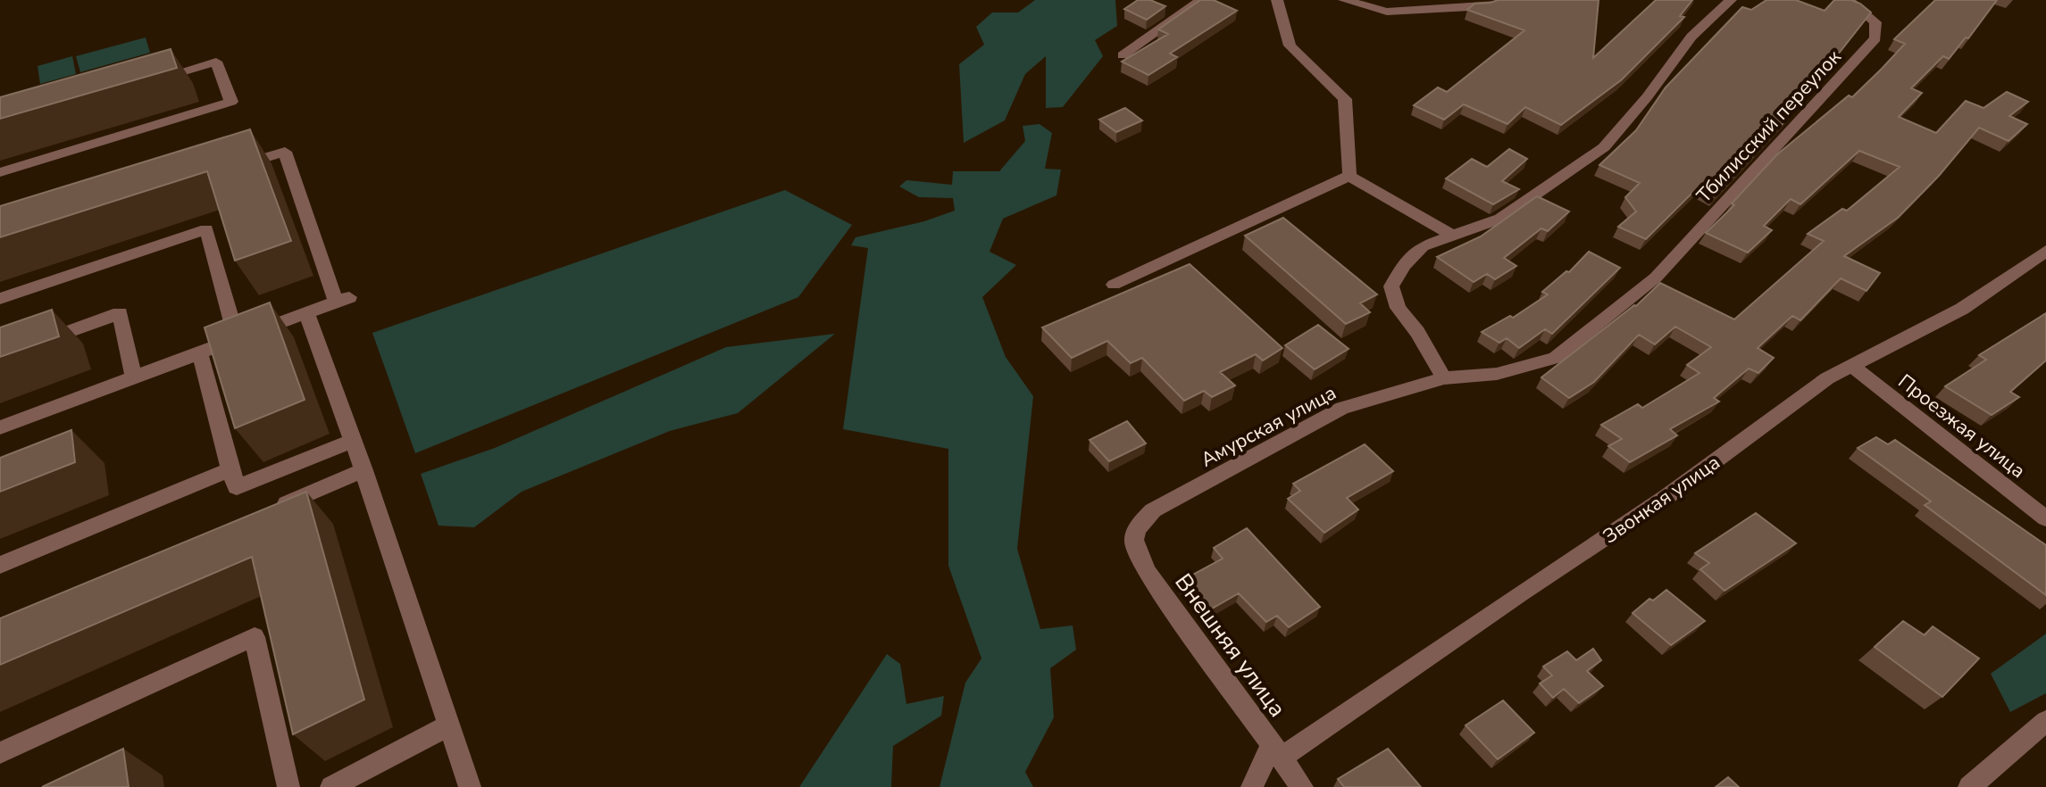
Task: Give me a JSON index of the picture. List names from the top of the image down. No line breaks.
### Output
{"streets":{"street":["Тбилисский переулок","Амурская улица","Проезжая улица","Звонкая улица","Внешняя улица"]},"crossings":[["Тбилисский переулок","Амурская улица"],["Амурская улица","Внешняя улица"],["Проезжая улица","Звонкая улица"],["Звонкая улица","Внешняя улица"]]}
